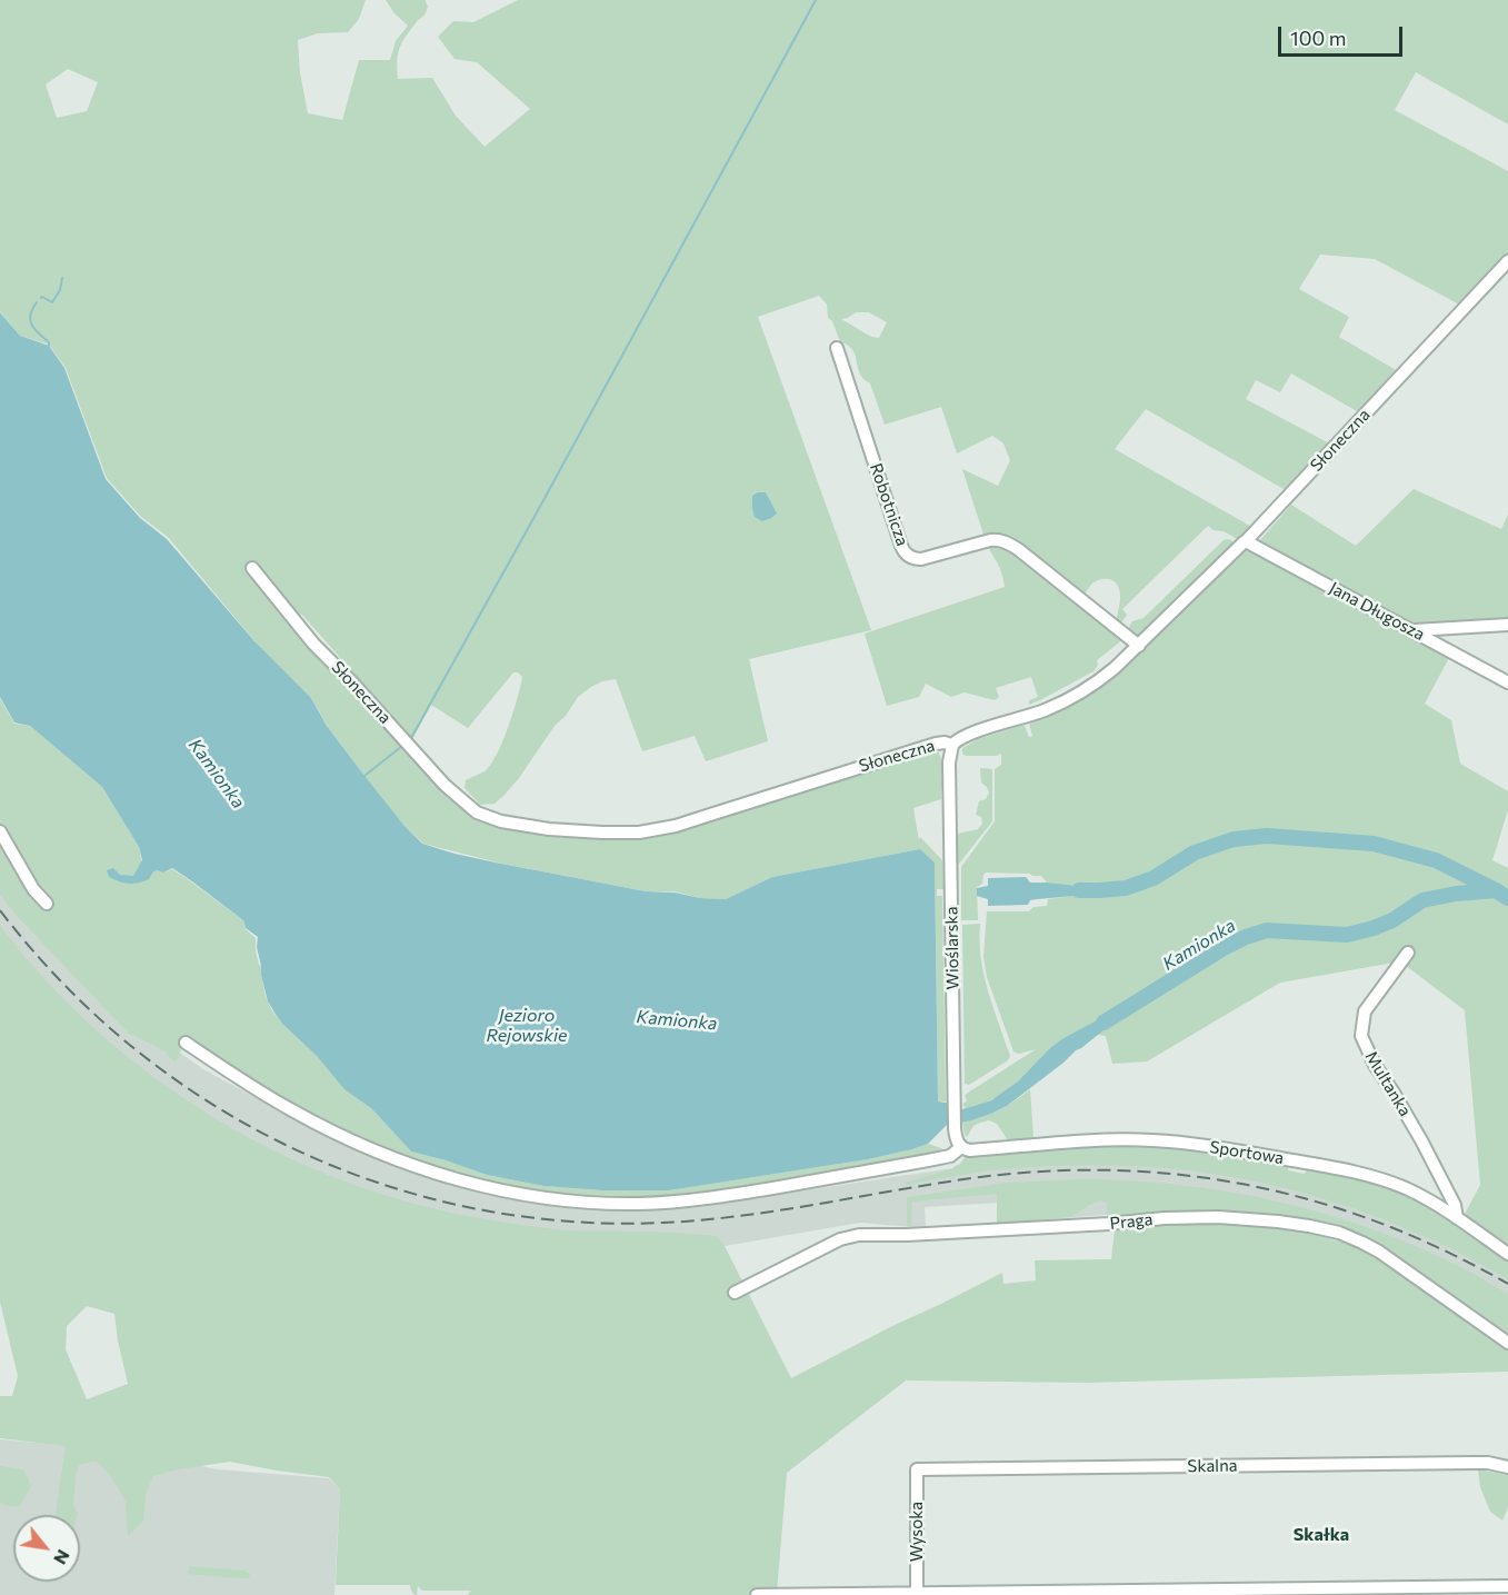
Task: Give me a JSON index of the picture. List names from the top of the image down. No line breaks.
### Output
{"streets":{"street":["Słoneczna","Robotnicza","Jana Długosza","Wioślarska","Multanka","Sportowa","Praga","Skalna","Wysoka"]},"crossings":[["Słoneczna","Robotnicza"],["Słoneczna","Jana Długosza"],["Słoneczna","Wioślarska"],["Wioślarska","Sportowa"],["Multanka","Sportowa"],["Skalna","Wysoka"]],"districts":["Skałka"],"water":["Kamionka","Jezioro Rejowskie"],"scale_bar":"100 m","north":"bottom right"}
